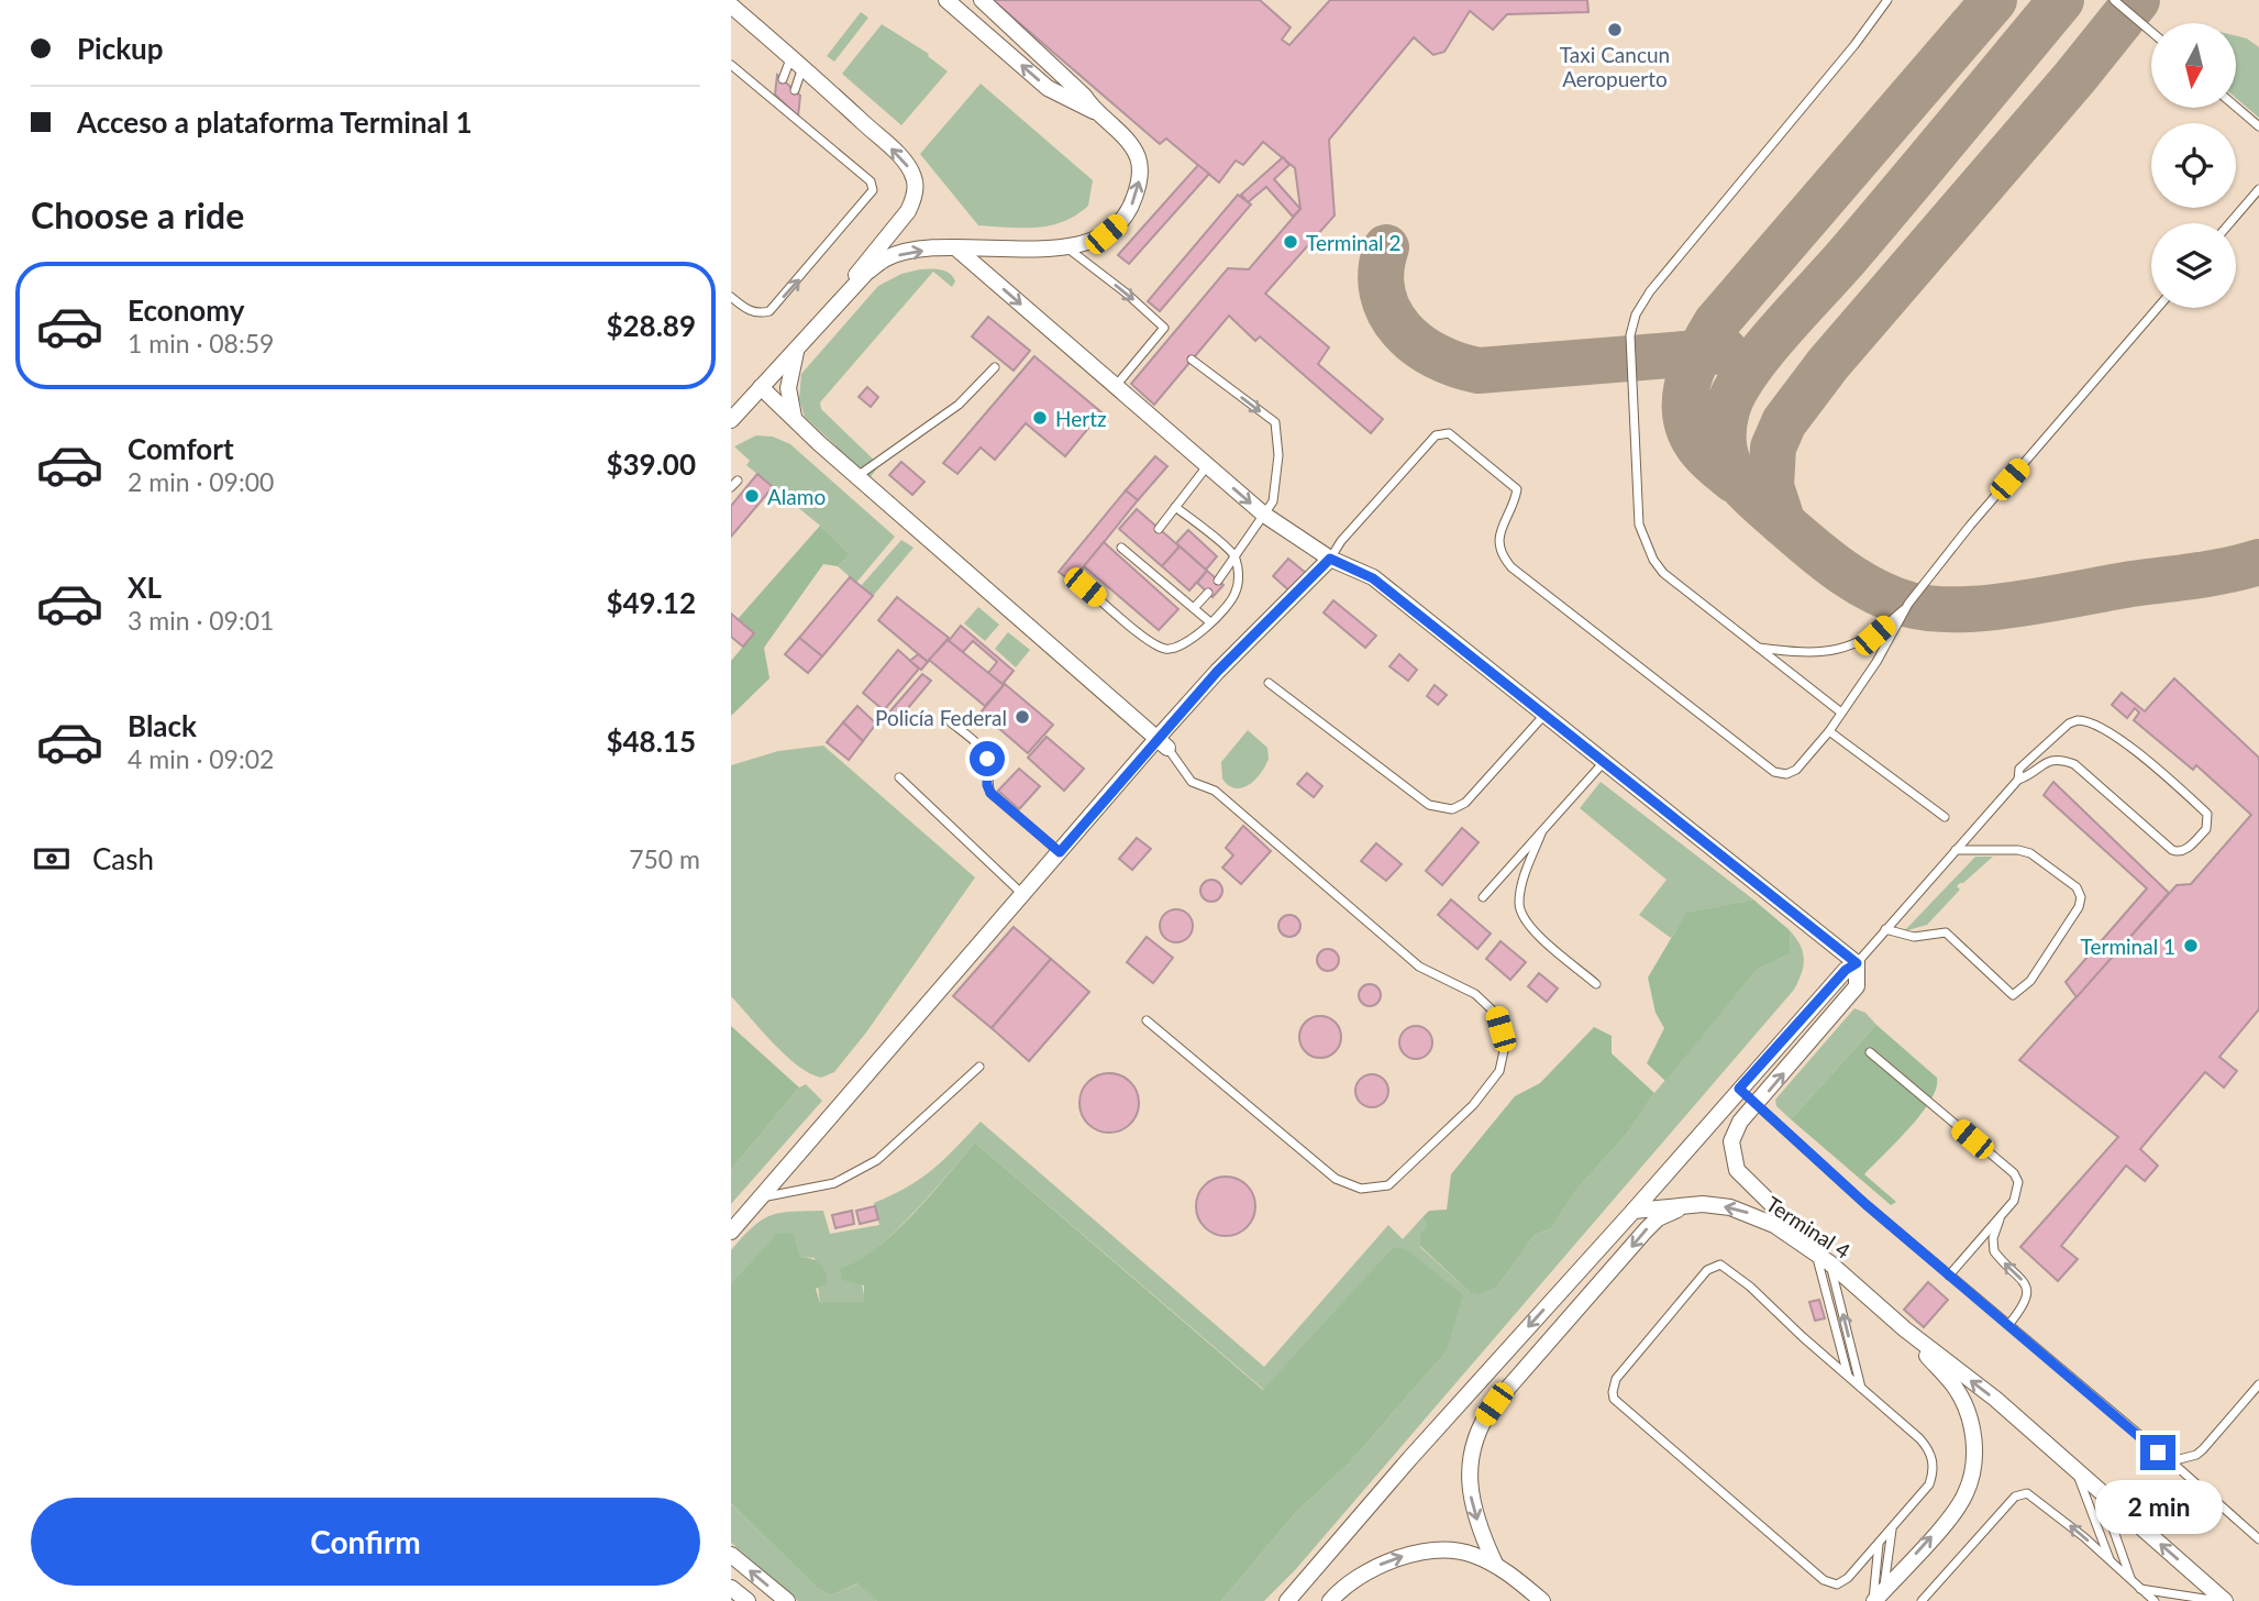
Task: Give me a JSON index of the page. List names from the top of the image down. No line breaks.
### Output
{"streets":{"street":["Terminal 4"]},"one_way":["Terminal 4"],"places":["Taxi Cancun Aeropuerto","Terminal 2","Hertz","Alamo","Policía Federal","Terminal 1"],"north":"bottom","page":{"banner":["Pickup","Acceso a plataforma Terminal 1"],"heading":"Choose a ride","list":[{"name":"Economy","note":"1 min · 08:59","value":"$28.89"},{"name":"Comfort","note":"2 min · 09:00","value":"$39.00"},{"name":"XL","note":"3 min · 09:01","value":"$49.12"},{"name":"Black","note":"4 min · 09:02","value":"$48.15"}],"pay":["Cash","750 m"],"bubble":"2 min","buttons":"Confirm"}}
